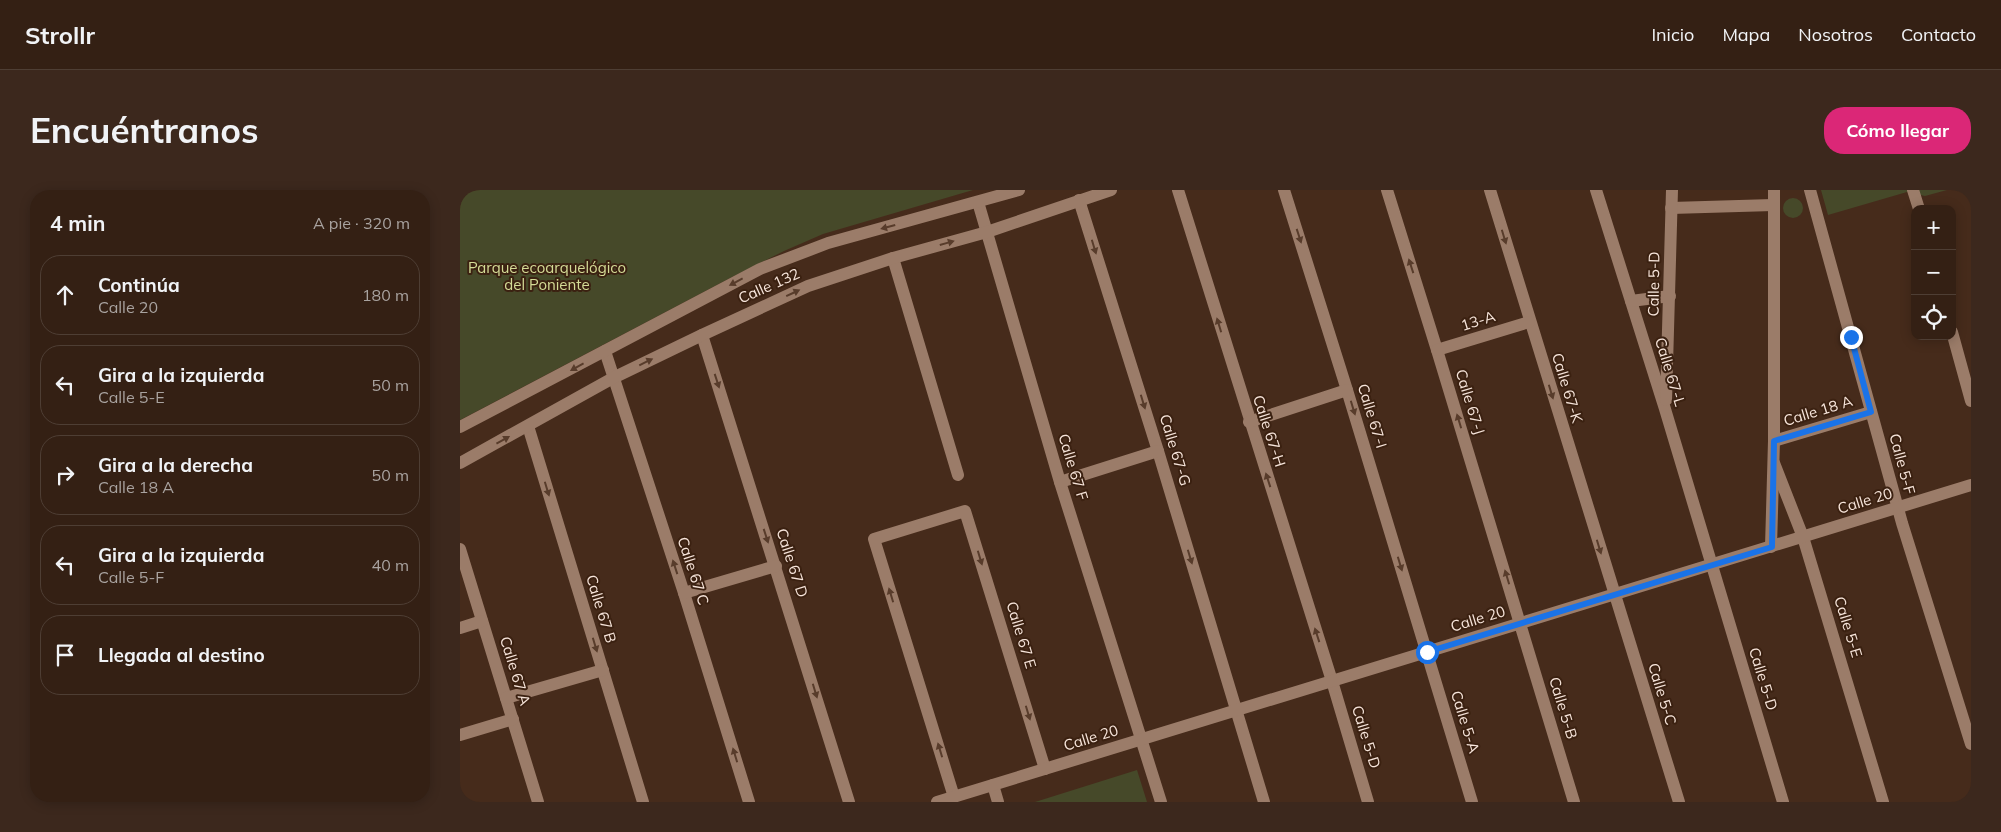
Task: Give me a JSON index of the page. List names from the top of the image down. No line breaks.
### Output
{"streets":{"street":["Calle 5-D","Calle 132","13-A","Calle 67-L","Calle 67-K","Calle 67-J","Calle 18 A","Calle 67-I","Calle 67-H","Calle 67-G","Calle 5-F","Calle 67 F","Calle 20","Calle 67 D","Calle 67 C","Calle 67 B","Calle 5-E","Calle 67 E","Calle 67 A","Calle 5-C","Calle 5-B","Calle 5-A"]},"crossings":[["Calle 5-D","Calle 67-L"],["Calle 5-D","Calle 67-H"],["Calle 5-D","Calle 20"],["Calle 132","Calle 67-G"],["Calle 132","Calle 67 F"],["Calle 132","Calle 67 D"],["Calle 132","Calle 67 C"],["Calle 132","Calle 67 B"],["13-A","Calle 67-K"],["13-A","Calle 67-J"],["Calle 67-L","Calle 20"],["Calle 67-K","Calle 20"],["Calle 67-K","Calle 5-C"],["Calle 67-J","Calle 20"],["Calle 67-J","Calle 5-B"],["Calle 18 A","Calle 5-F"],["Calle 18 A","Calle 5-E"],["Calle 67-I","Calle 20"],["Calle 67-I","Calle 5-A"],["Calle 67-H","Calle 20"],["Calle 67-G","Calle 20"],["Calle 5-F","Calle 20"],["Calle 67 F","Calle 20"],["Calle 20","Calle 5-E"],["Calle 20","Calle 67 E"],["Calle 20","Calle 5-C"],["Calle 20","Calle 5-B"],["Calle 20","Calle 5-A"]],"one_way":["Calle 67-K","Calle 67-J","Calle 67-I","Calle 67-H","Calle 67-G","Calle 67 D","Calle 67 C","Calle 67 B"],"parks":["Parque ecoarquelógico del Poniente"],"page":{"header":"Strollr","nav":["Inicio","Mapa","Nosotros","Contacto"],"buttons":"Cómo llegar","title":"Encuéntranos","heading":["4 min","A pie · 320 m"],"map_buttons":["+","−"],"list":[["Continúa","Calle 20","180 m"],["Gira a la izquierda","Calle 5-E","50 m"],["Gira a la derecha","Calle 18 A","50 m"],["Gira a la izquierda","Calle 5-F","40 m"],"Llegada al destino"]}}
